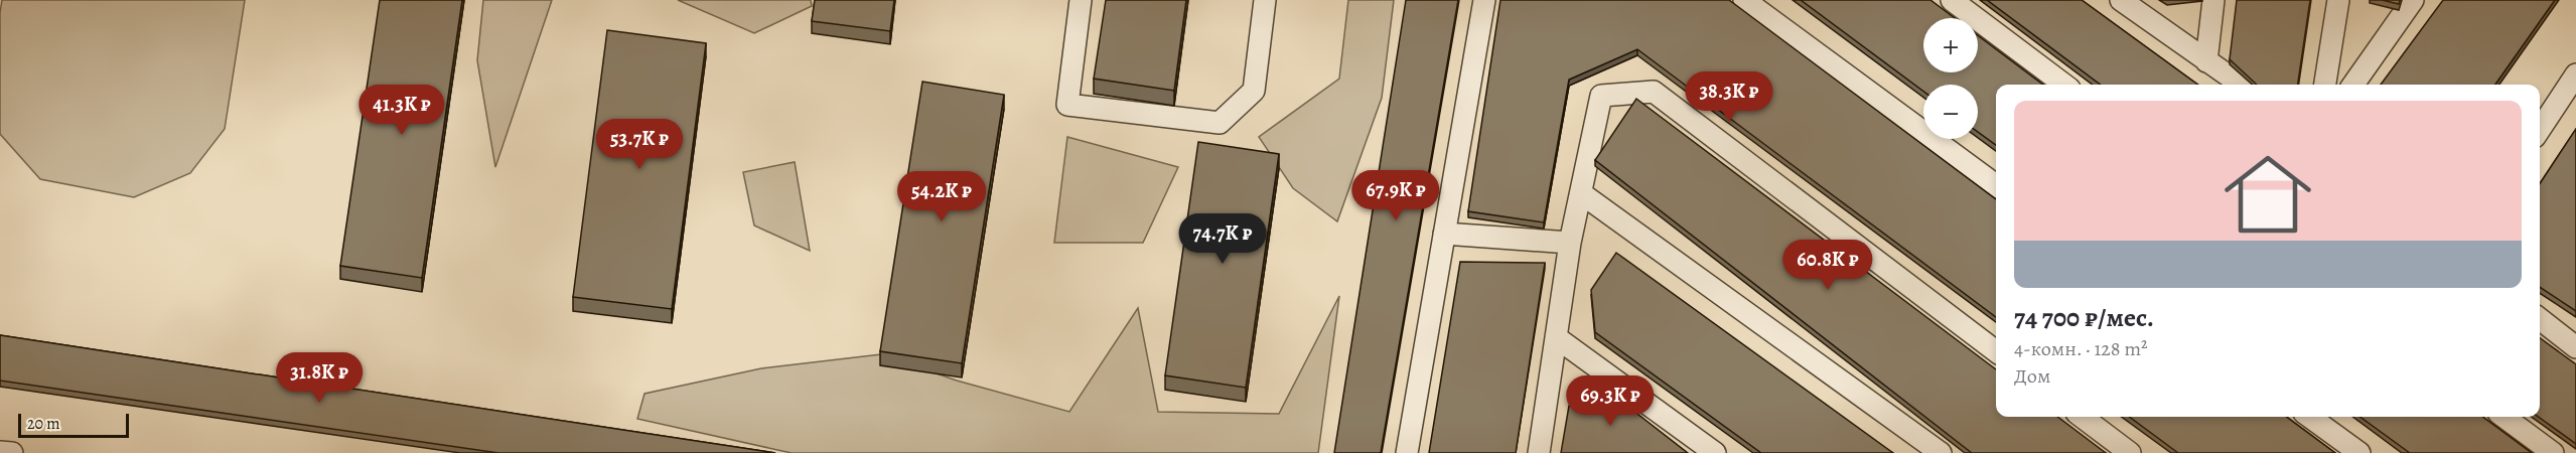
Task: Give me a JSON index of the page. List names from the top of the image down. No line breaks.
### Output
{"scale_bar":"20 m","page":{"map_buttons":["+","−"],"price":["38.3K ₽","41.3K ₽","53.7K ₽","67.9K ₽","54.2K ₽","74.7K ₽","60.8K ₽","31.8K ₽","69.3K ₽"],"list":[{"name":"74 700 ₽/мес.","note":"4-комн. · 128 m² · Дом"}],"scale":"20 m"}}
